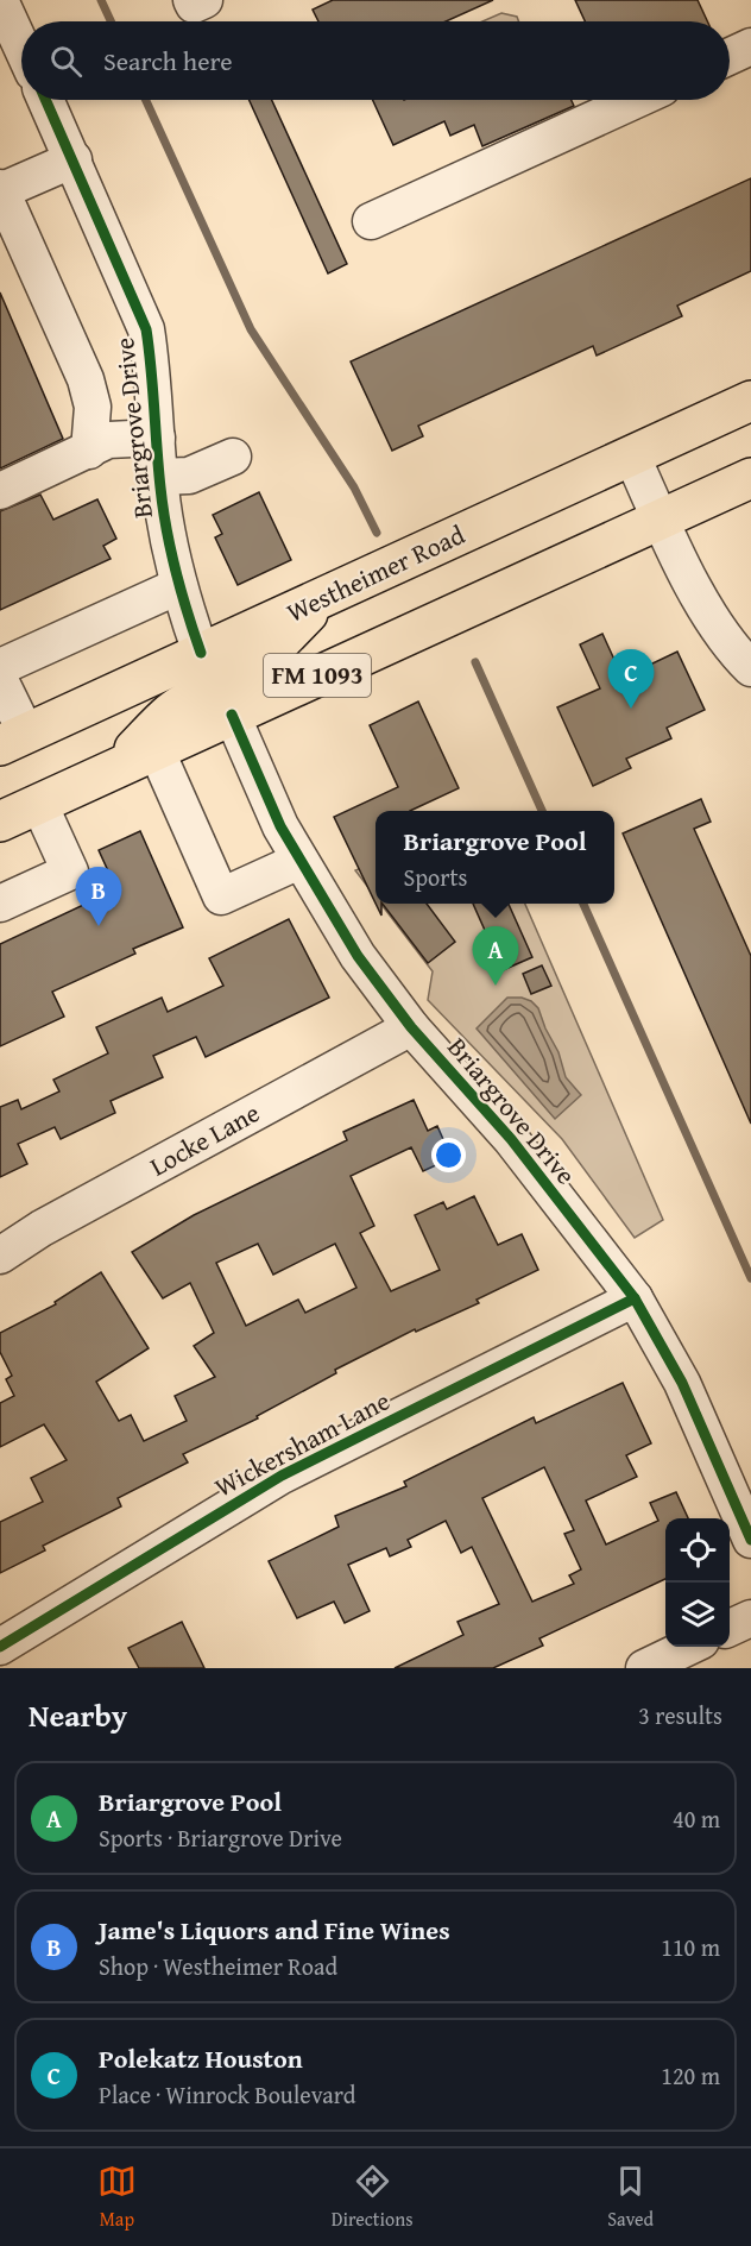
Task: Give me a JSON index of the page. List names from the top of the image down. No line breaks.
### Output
{"streets":{"main road":["Westheimer Road","FM 1093"],"street":["Briargrove Drive","Locke Lane","Wickersham Lane"]},"crossings":[["Briargrove Drive","Westheimer Road"],["Briargrove Drive","FM 1093"],["Briargrove Drive","Locke Lane"],["Briargrove Drive","Wickersham Lane"]],"page":{"search":"Search here","pins":["C","B","A"],"popup":["Briargrove Pool","Sports"],"heading":["Nearby","3 results"],"list":[{"mark":"A","name":"Briargrove Pool","note":"Sports · Briargrove Drive","value":"40 m"},{"mark":"B","name":"Jame's Liquors and Fine Wines","note":"Shop · Westheimer Road","value":"110 m"},{"mark":"C","name":"Polekatz Houston","note":"Place · Winrock Boulevard","value":"120 m"}],"nav":["Map","Directions","Saved"]}}
